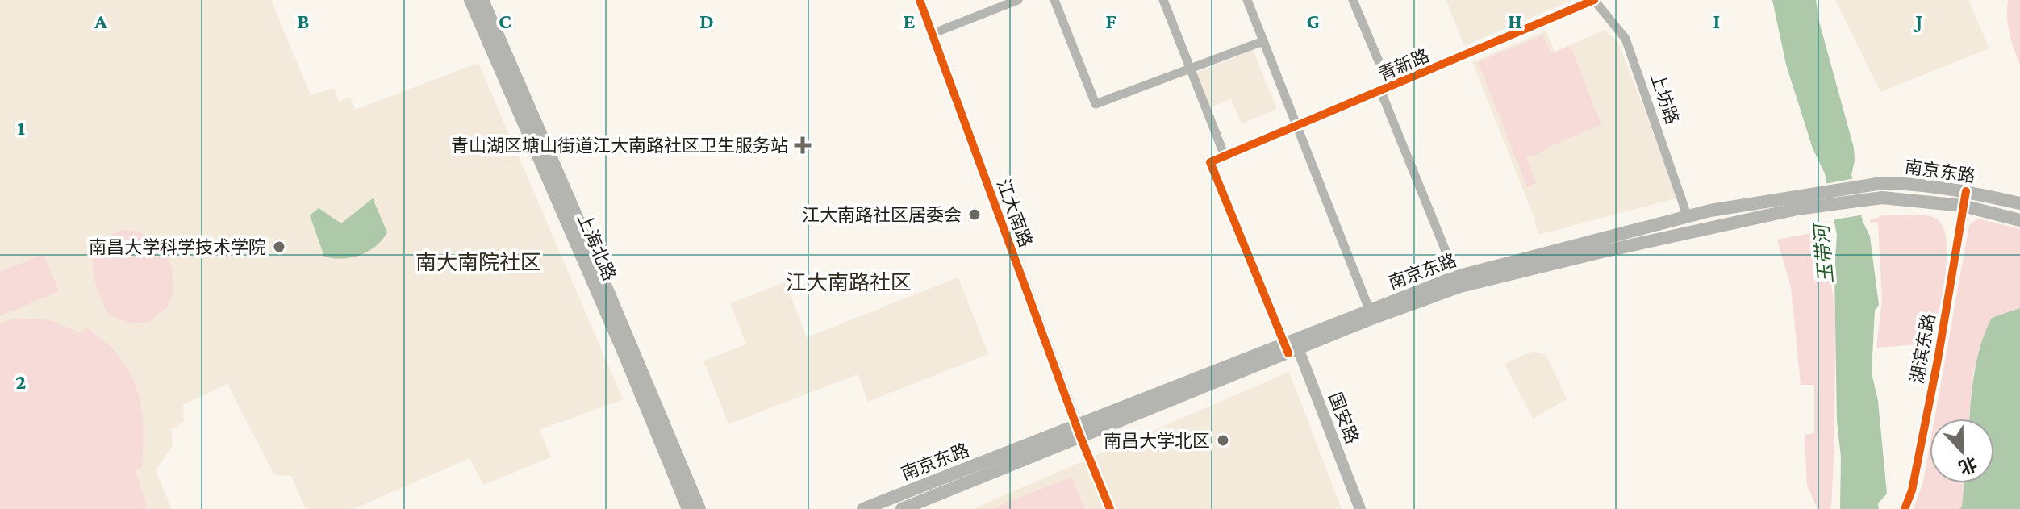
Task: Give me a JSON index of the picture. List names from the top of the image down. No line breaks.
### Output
{"streets":{"main road":["南京东路","上海北路"],"street":["青新路","上坊路","江大南路","湖滨东路","国安路"]},"crossings":[["青新路","上坊路"],["上坊路","南京东路"],["南京东路","江大南路"],["南京东路","湖滨东路"],["南京东路","国安路"]],"districts":["南大南院社区","江大南路社区"],"water":["玉带河"],"places":{"health":["青山湖区塘山街道江大南路社区卫生服务站"],"other":["江大南路社区居委会","南昌大学科学技术学院","南昌大学北区"]},"north":"bottom","grid":{"columns":["A","B","C","D","E","F","G","H","I","J"],"rows":["1","2"]}}
